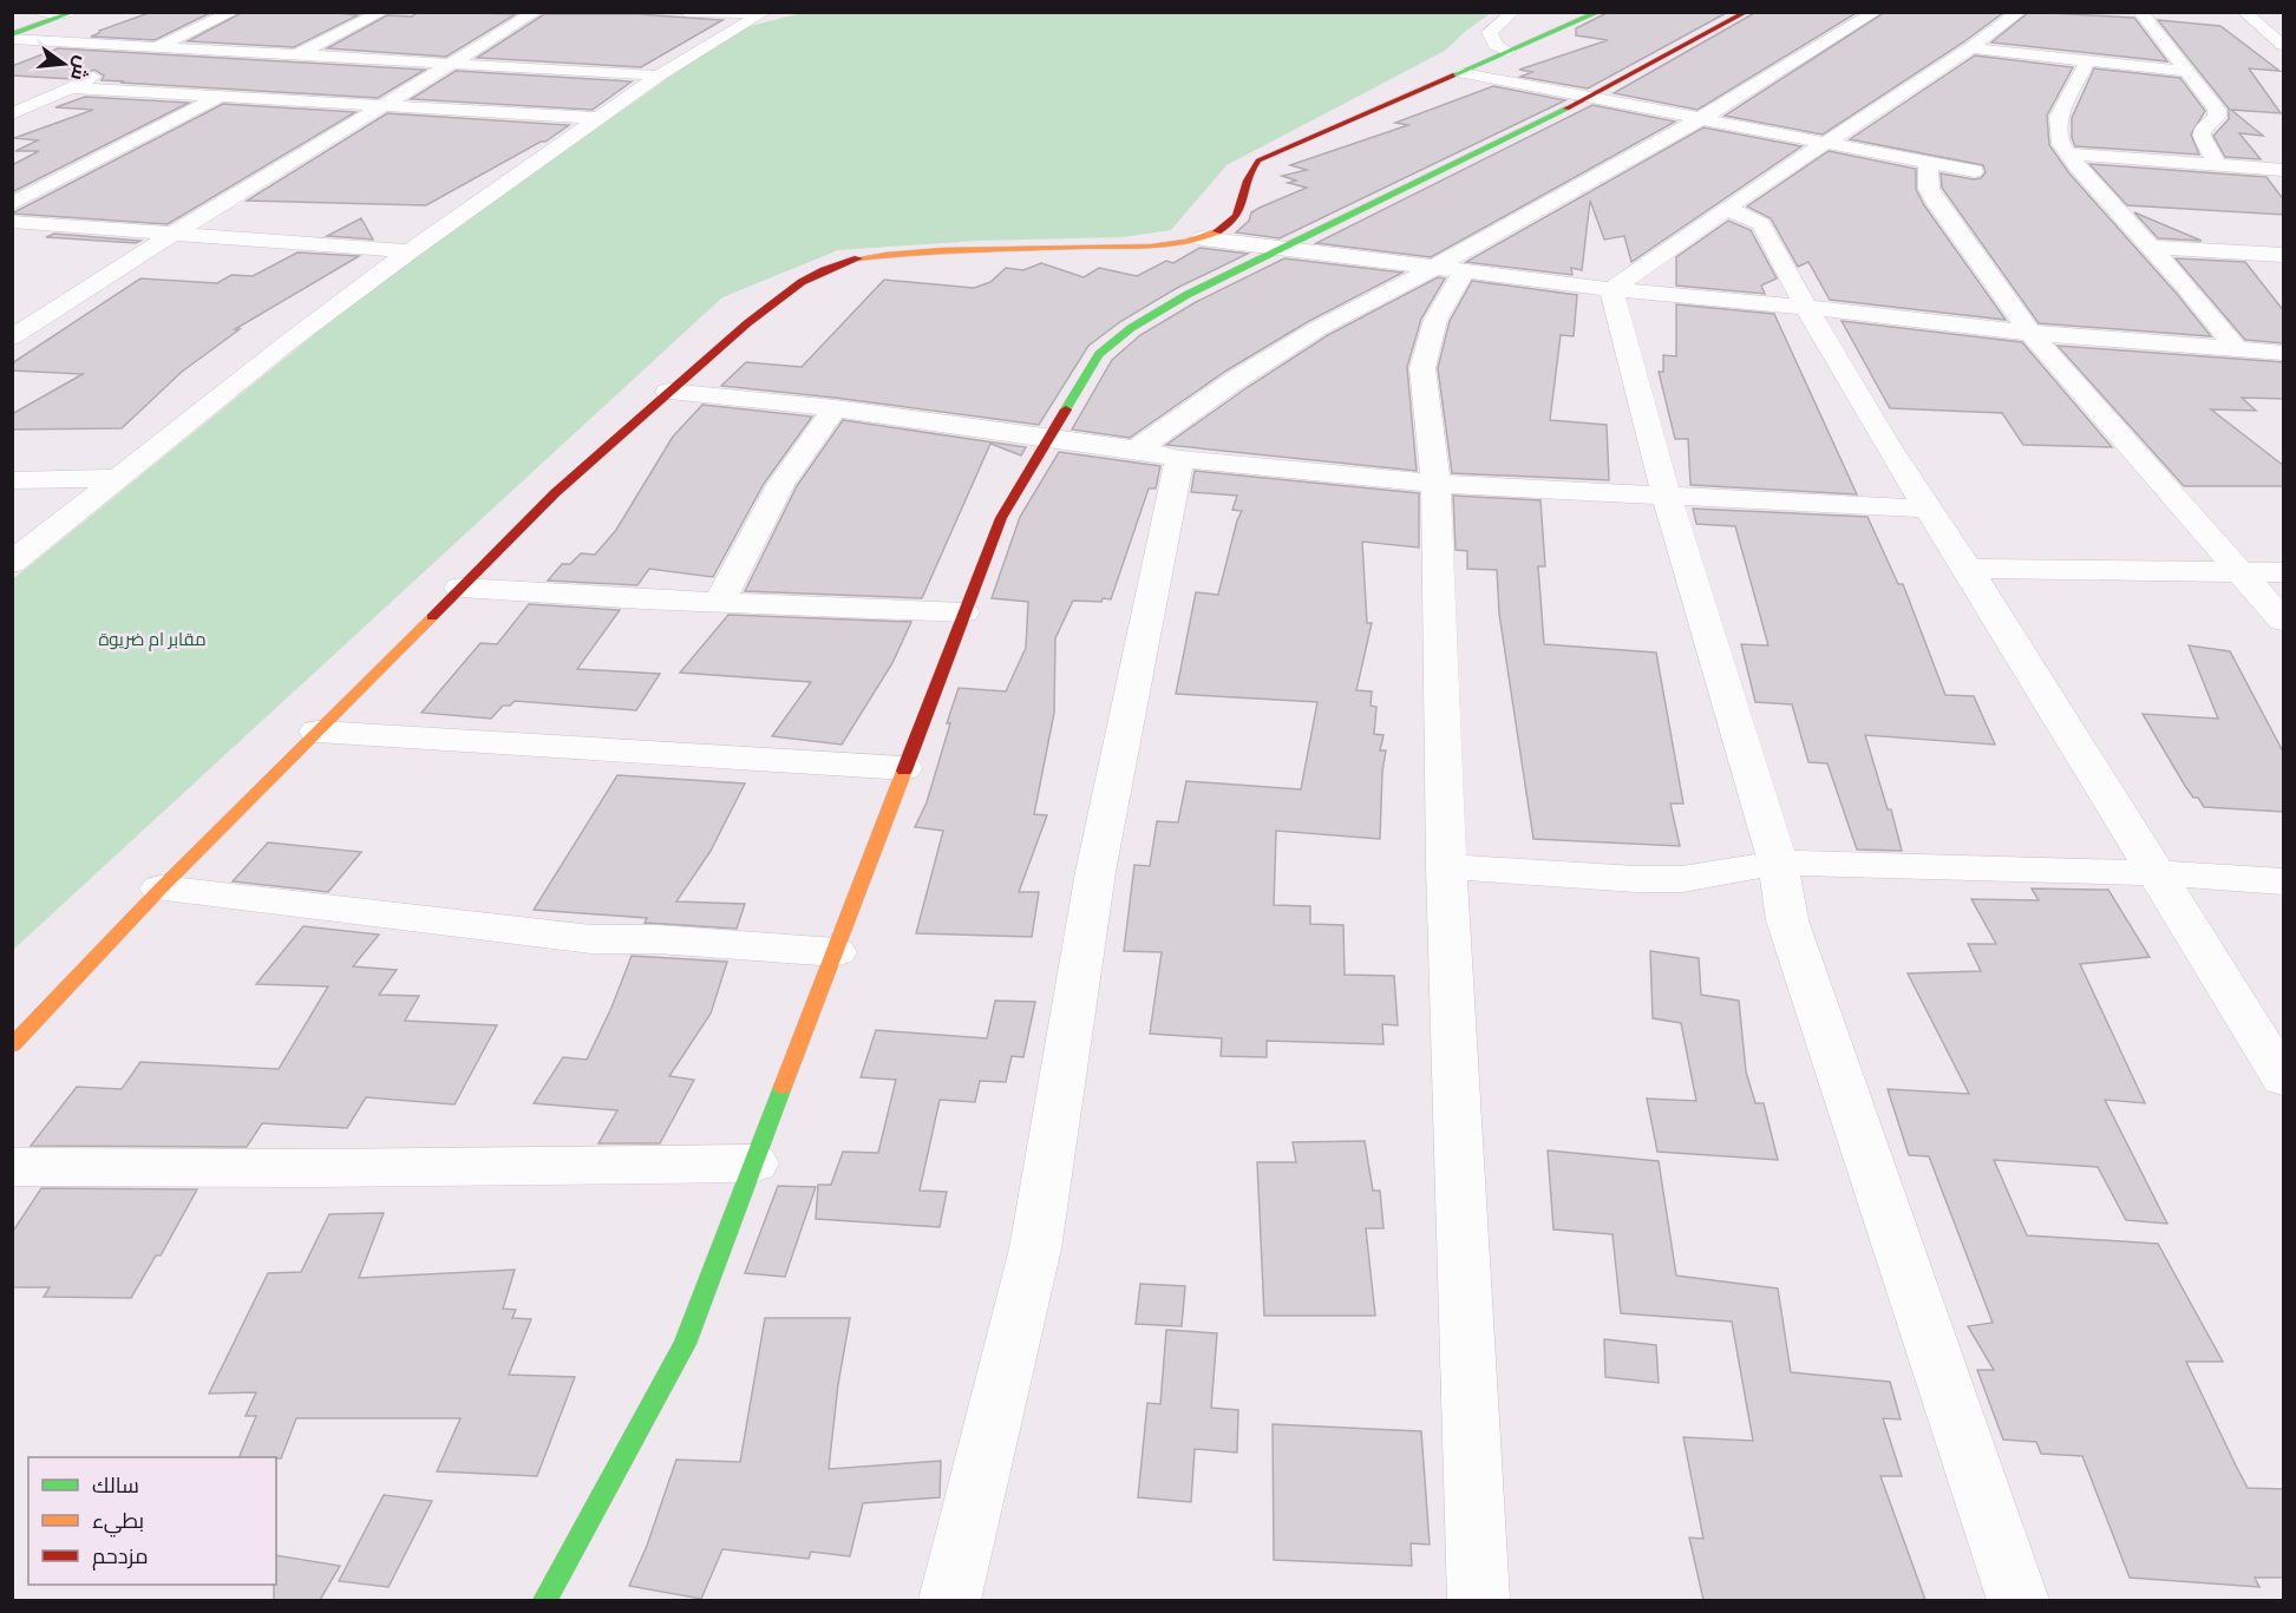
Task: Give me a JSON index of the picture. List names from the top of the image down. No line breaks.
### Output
{"parks":["مقابر ام ضريوة"],"legend":["سالك","بطيء","مزدحم"],"north":"right"}
